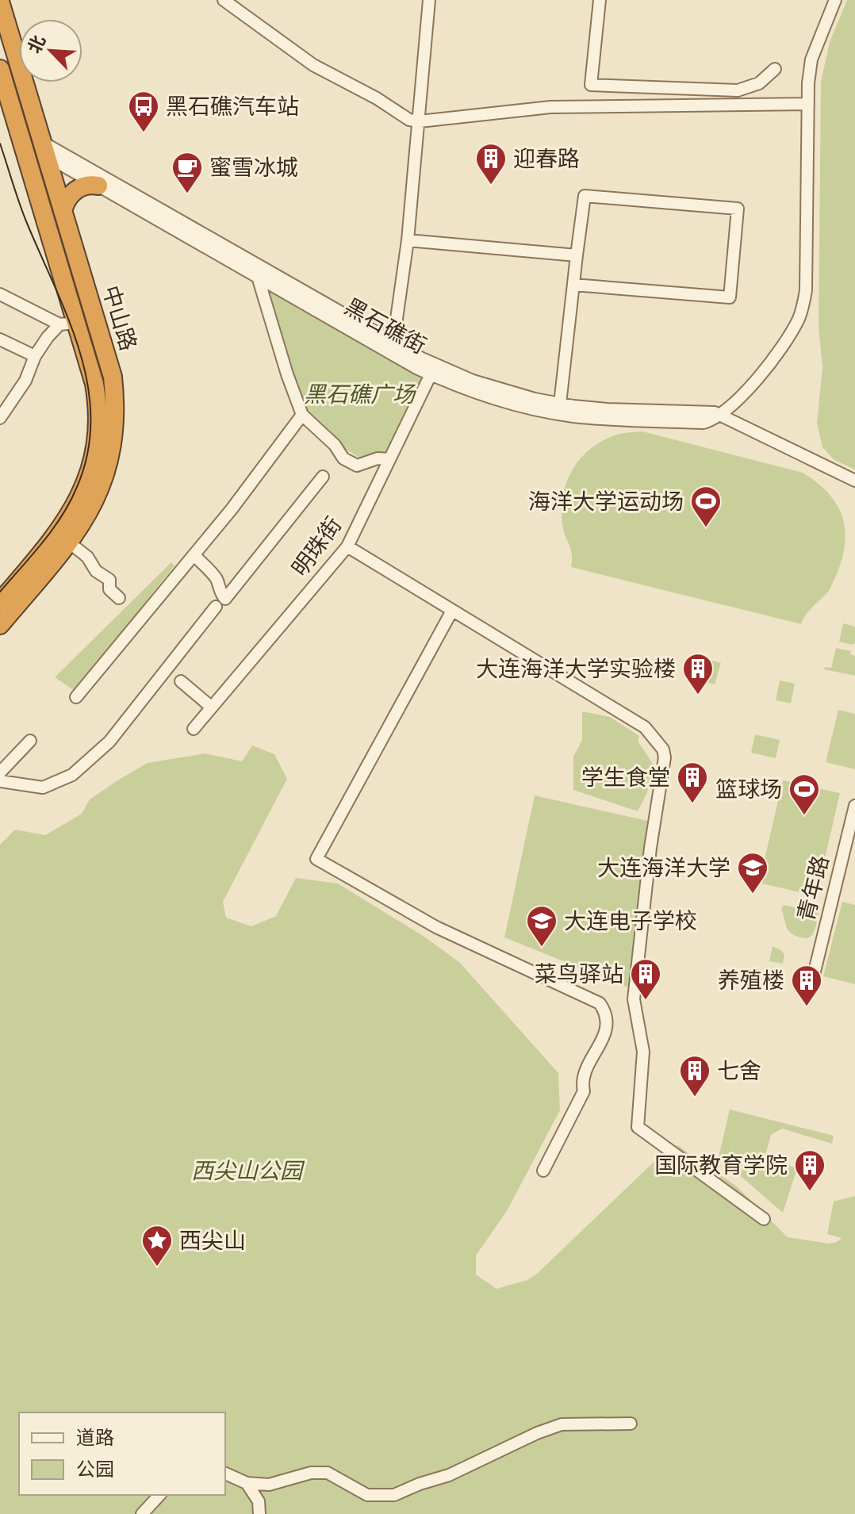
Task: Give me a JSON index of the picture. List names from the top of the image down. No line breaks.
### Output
{"streets":{"highway":["中山路"],"street":["黑石礁街","明珠街","青年路"]},"crossings":[["中山路","黑石礁街"],["黑石礁街","明珠街"]],"parks":["黑石礁广场","西尖山公园"],"places":{"bus stop":["黑石礁汽车站"],"building":["迎春路","大连海洋大学实验楼","学生食堂","菜鸟驿站","养殖楼","七舍","国际教育学院"],"cafe":["蜜雪冰城"],"sports":["海洋大学运动场","篮球场"],"school or university":["大连海洋大学","大连电子学校"],"place":["西尖山"]},"legend":["道路","公园"],"north":"top left"}
